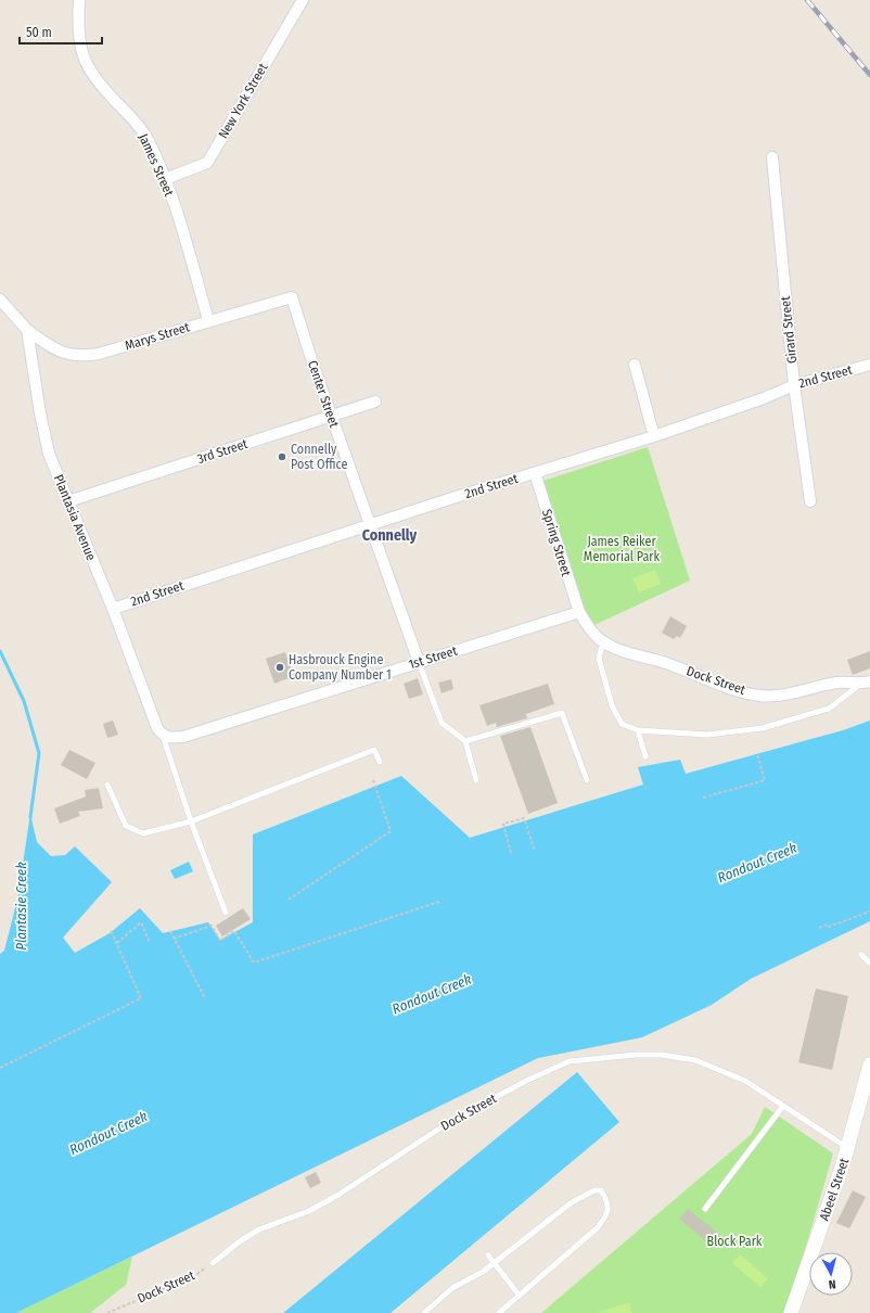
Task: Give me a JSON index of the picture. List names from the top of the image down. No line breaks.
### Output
{"streets":{"street":["New York Street","James Street","Girard Street","Marys Street","2nd Street","Center Street","3rd Street","Plantasia Avenue","Spring Street","1st Street","Dock Street","Abeel Street"]},"crossings":[["New York Street","James Street"],["James Street","Marys Street"],["Girard Street","2nd Street"],["Marys Street","Center Street"],["Marys Street","Plantasia Avenue"],["2nd Street","Center Street"],["2nd Street","Plantasia Avenue"],["2nd Street","Spring Street"],["Center Street","3rd Street"],["Center Street","1st Street"],["3rd Street","Plantasia Avenue"],["Plantasia Avenue","1st Street"],["Spring Street","1st Street"],["Spring Street","Dock Street"],["1st Street","Dock Street"],["Dock Street","Abeel Street"]],"districts":["Connelly"],"water":["Rondout Creek","Plantasie Creek"],"parks":["James Reiker Memorial Park","Block Park"],"places":["Connelly Post Office","Hasbrouck Engine Company Number 1"],"scale_bar":"50 m","north":"bottom"}
